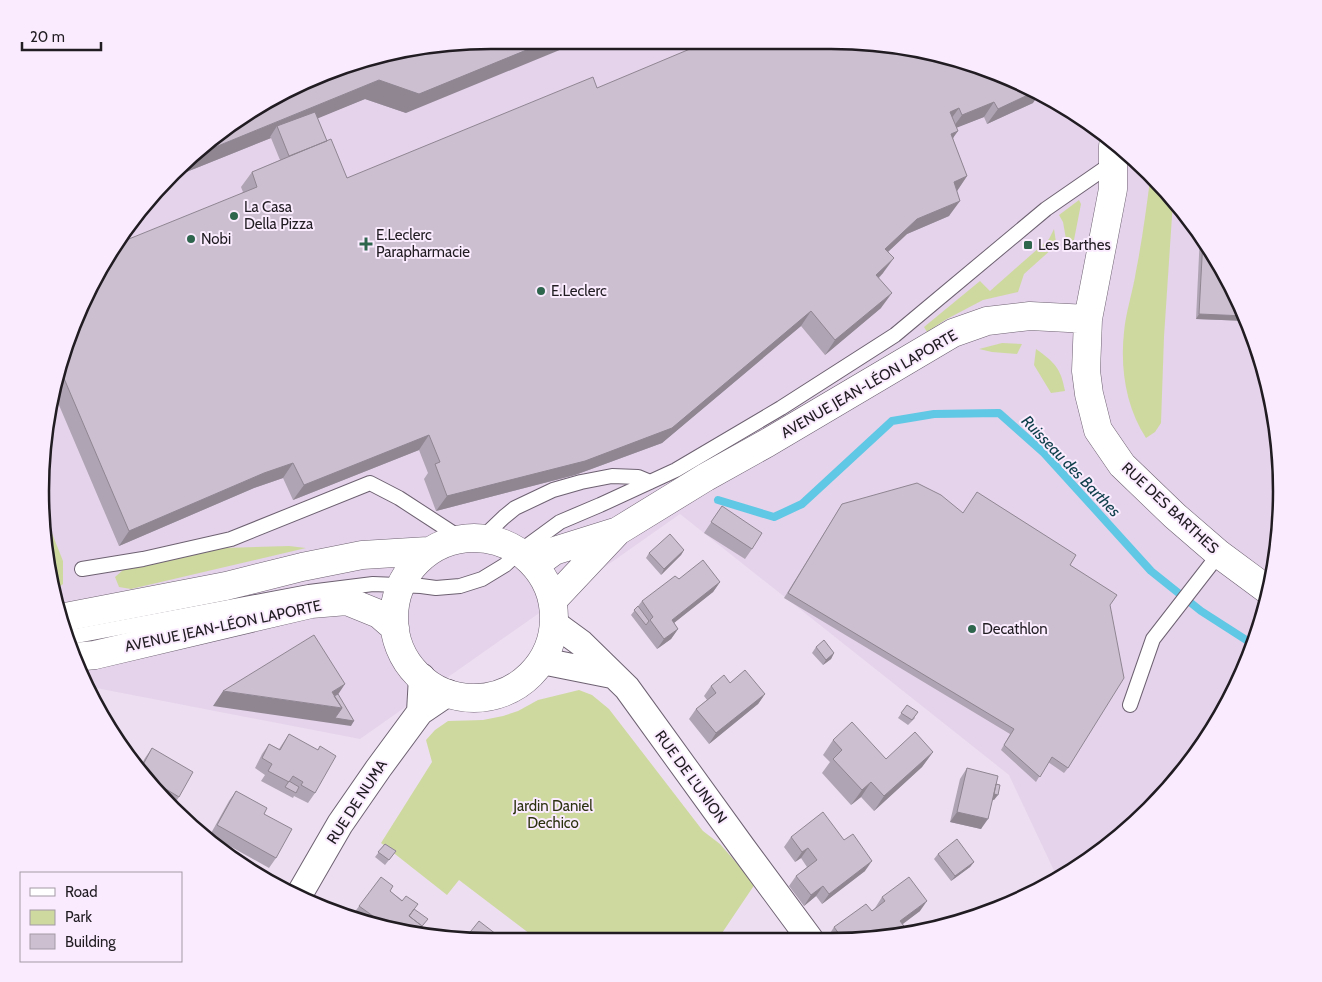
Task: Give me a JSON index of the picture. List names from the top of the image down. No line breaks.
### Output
{"streets":{"street":["AVENUE JEAN-LÉON LAPORTE","RUE DES BARTHES","RUE DE L'UNION","RUE DE NUMA"]},"crossings":[["AVENUE JEAN-LÉON LAPORTE","RUE DES BARTHES"],["AVENUE JEAN-LÉON LAPORTE","RUE DE L'UNION"]],"water":["Ruisseau des Barthes"],"parks":["Jardin Daniel Dechico"],"places":{"other":["La Casa Della Pizza","Nobi","E.Leclerc","Decathlon"],"health":["E.Leclerc Parapharmacie"],"transit":["Les Barthes"]},"legend":["Road","Park","Building"],"scale_bar":"20 m"}
